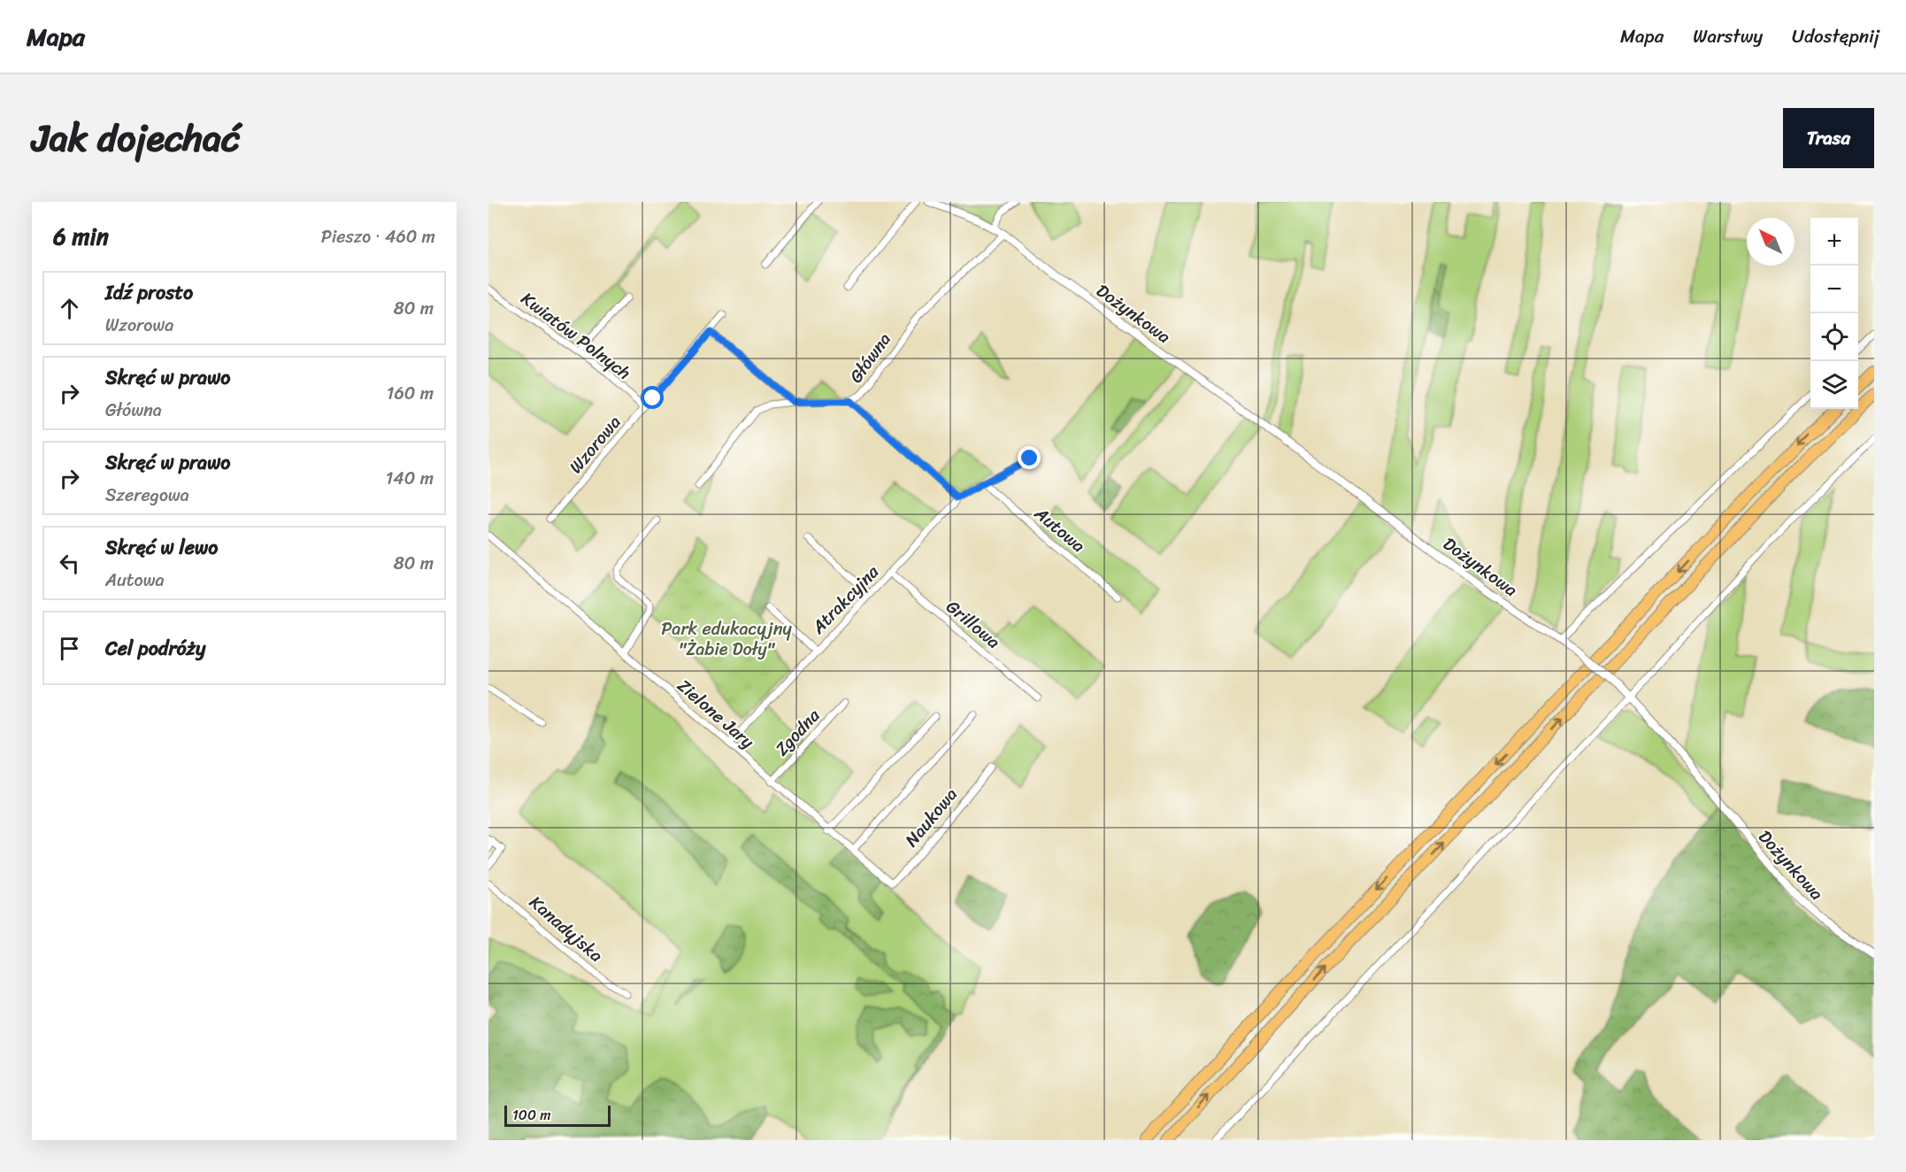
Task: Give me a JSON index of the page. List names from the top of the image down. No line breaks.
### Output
{"streets":{"street":["Dożynkowa","Kwiatów Polnych","Główna","Wzorowa","Autowa","Atrakcyjna","Grillowa","Zielone Jary","Zgodna","Naukowa","Kanadyjska"]},"crossings":[["Dożynkowa","Główna"],["Kwiatów Polnych","Wzorowa"],["Atrakcyjna","Grillowa"],["Atrakcyjna","Zielone Jary"],["Zielone Jary","Zgodna"],["Zielone Jary","Naukowa"]],"parks":["Park edukacyjny \"Żabie Doły\""],"scale_bar":"100 m","north":"top left","page":{"header":"Mapa","nav":["Mapa","Warstwy","Udostępnij"],"title":"Jak dojechać","buttons":"Trasa","heading":["6 min","Pieszo · 460 m"],"map_buttons":["+","−"],"list":[["Idź prosto","Wzorowa","80 m"],["Skręć w prawo","Główna","160 m"],["Skręć w prawo","Szeregowa","140 m"],["Skręć w lewo","Autowa","80 m"],"Cel podróży"],"scale":"100 m"}}
